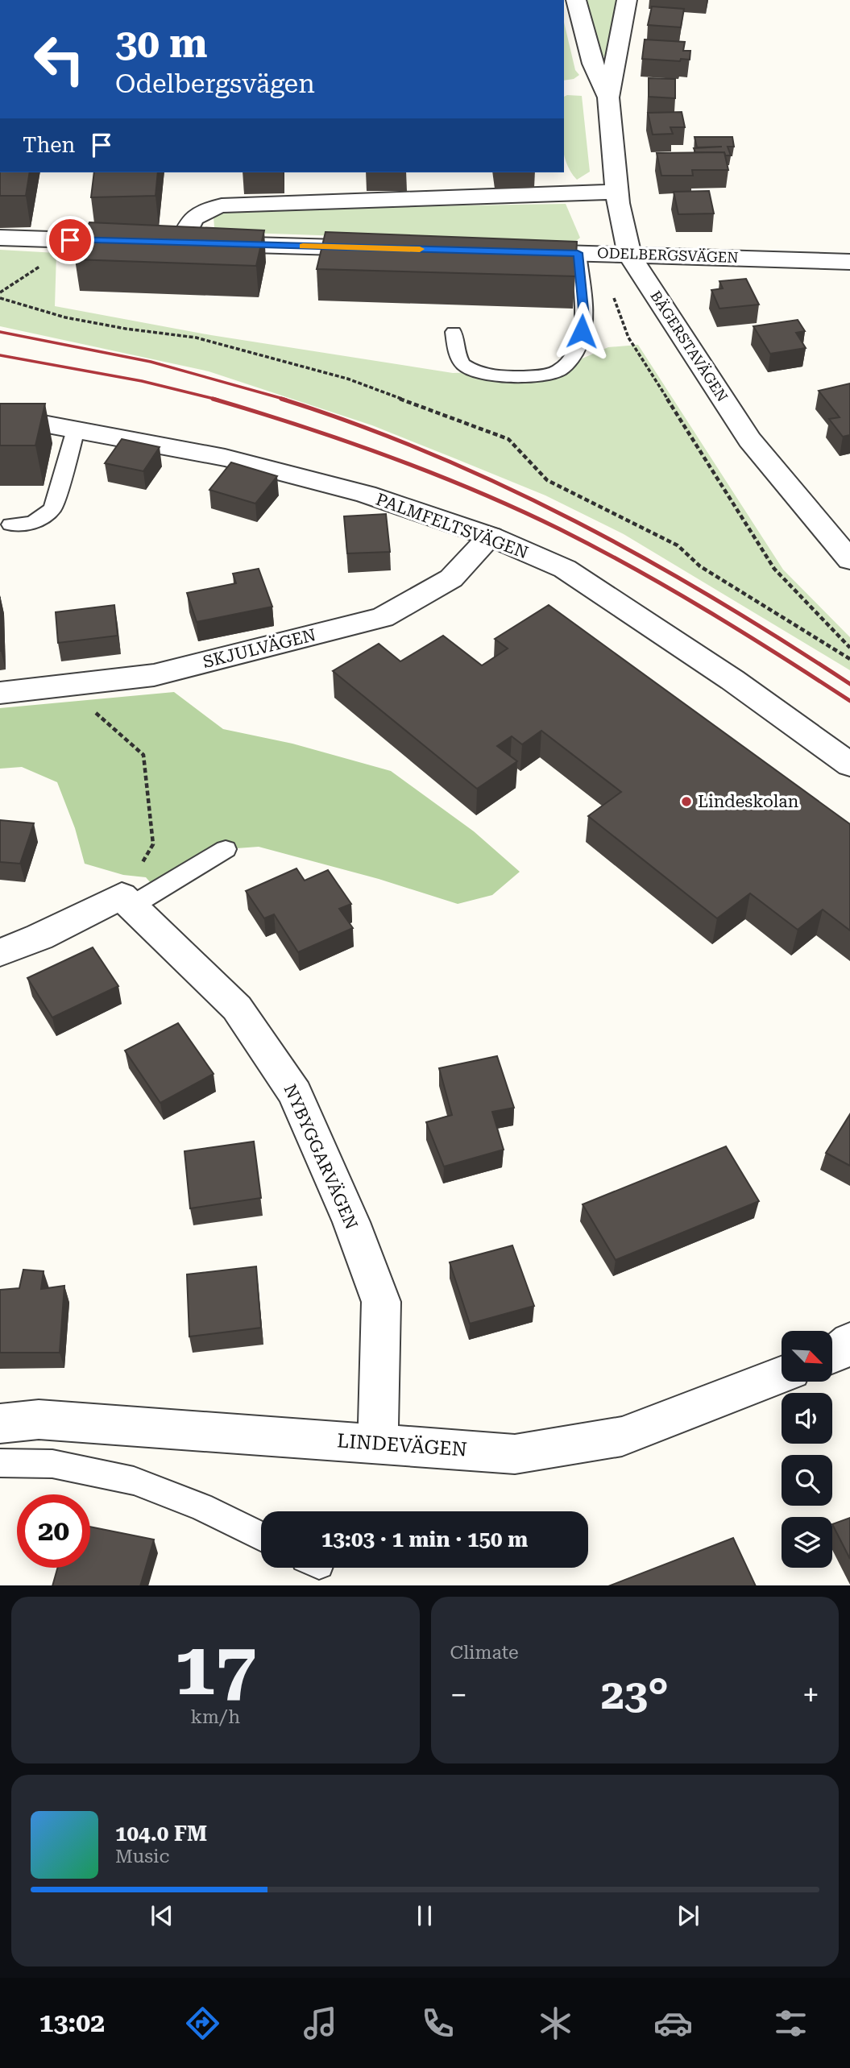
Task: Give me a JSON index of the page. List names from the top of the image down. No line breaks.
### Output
{"streets":{"street":["ODELBERGSVÄGEN","BÄGERSTAVÄGEN","PALMFELTSVÄGEN","SKJULVÄGEN","NYBYGGARVÄGEN","LINDEVÄGEN"]},"crossings":[["ODELBERGSVÄGEN","BÄGERSTAVÄGEN"],["PALMFELTSVÄGEN","SKJULVÄGEN"],["NYBYGGARVÄGEN","LINDEVÄGEN"]],"places":["Lindeskolan"],"north":"bottom right","page":{"turn":["30 m","Odelbergsvägen"],"then":"Then","limit":"20","trip":"13:03 · 1 min · 150 m","tile":[["17","km/h"],"Climate"],"heat":["−","23°","+"],"song":["104.0 FM","Music"],"tabs":"13:02"}}
